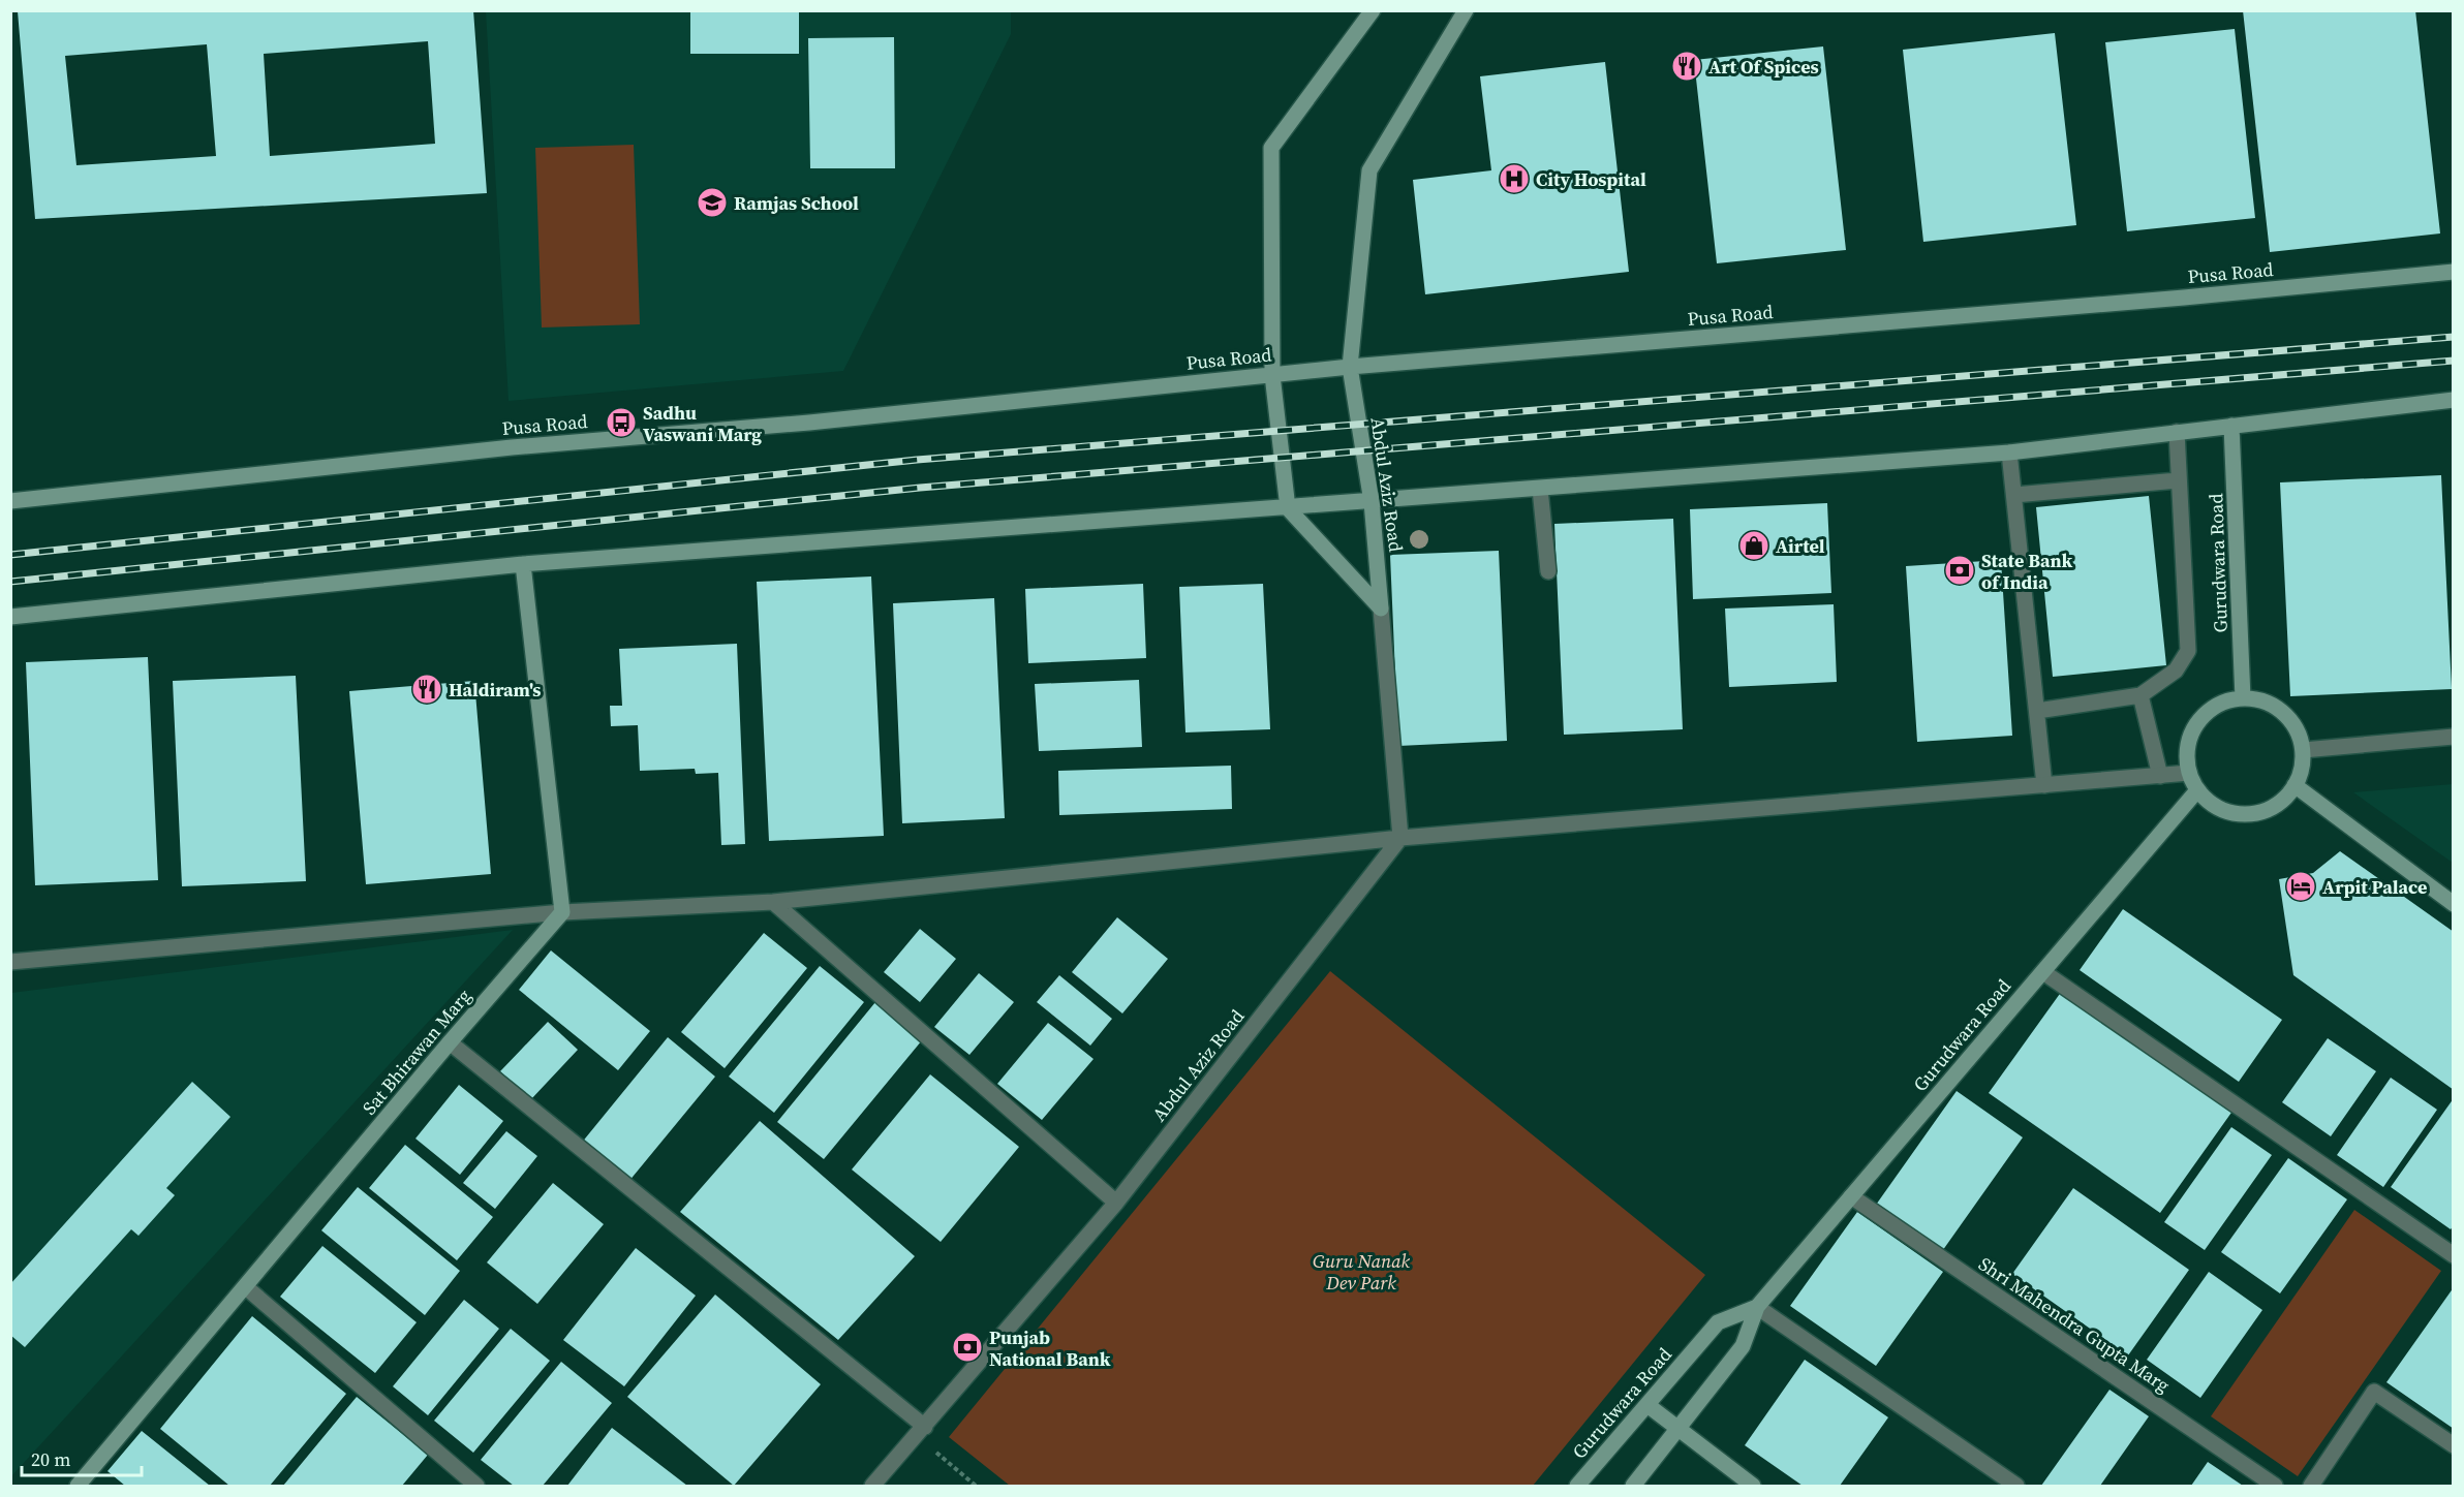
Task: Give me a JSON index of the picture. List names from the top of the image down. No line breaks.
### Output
{"streets":{"main road":["Pusa Road","Abdul Aziz Road","Gurudwara Road","Sat Bhirawan Marg"],"street":["Shri Mahendra Gupta Marg"]},"crossings":[["Pusa Road","Abdul Aziz Road"],["Gurudwara Road","Shri Mahendra Gupta Marg"]],"parks":["Guru Nanak Dev Park"],"places":{"restaurant":["Art Of Spices","Haldiram's"],"hospital":["City Hospital"],"school or university":["Ramjas School"],"bus stop":["Sadhu Vaswani Marg"],"shop":["Airtel"],"bank":["State Bank of India","Punjab National Bank"],"hotel":["Arpit Palace"]},"scale_bar":"20 m"}
